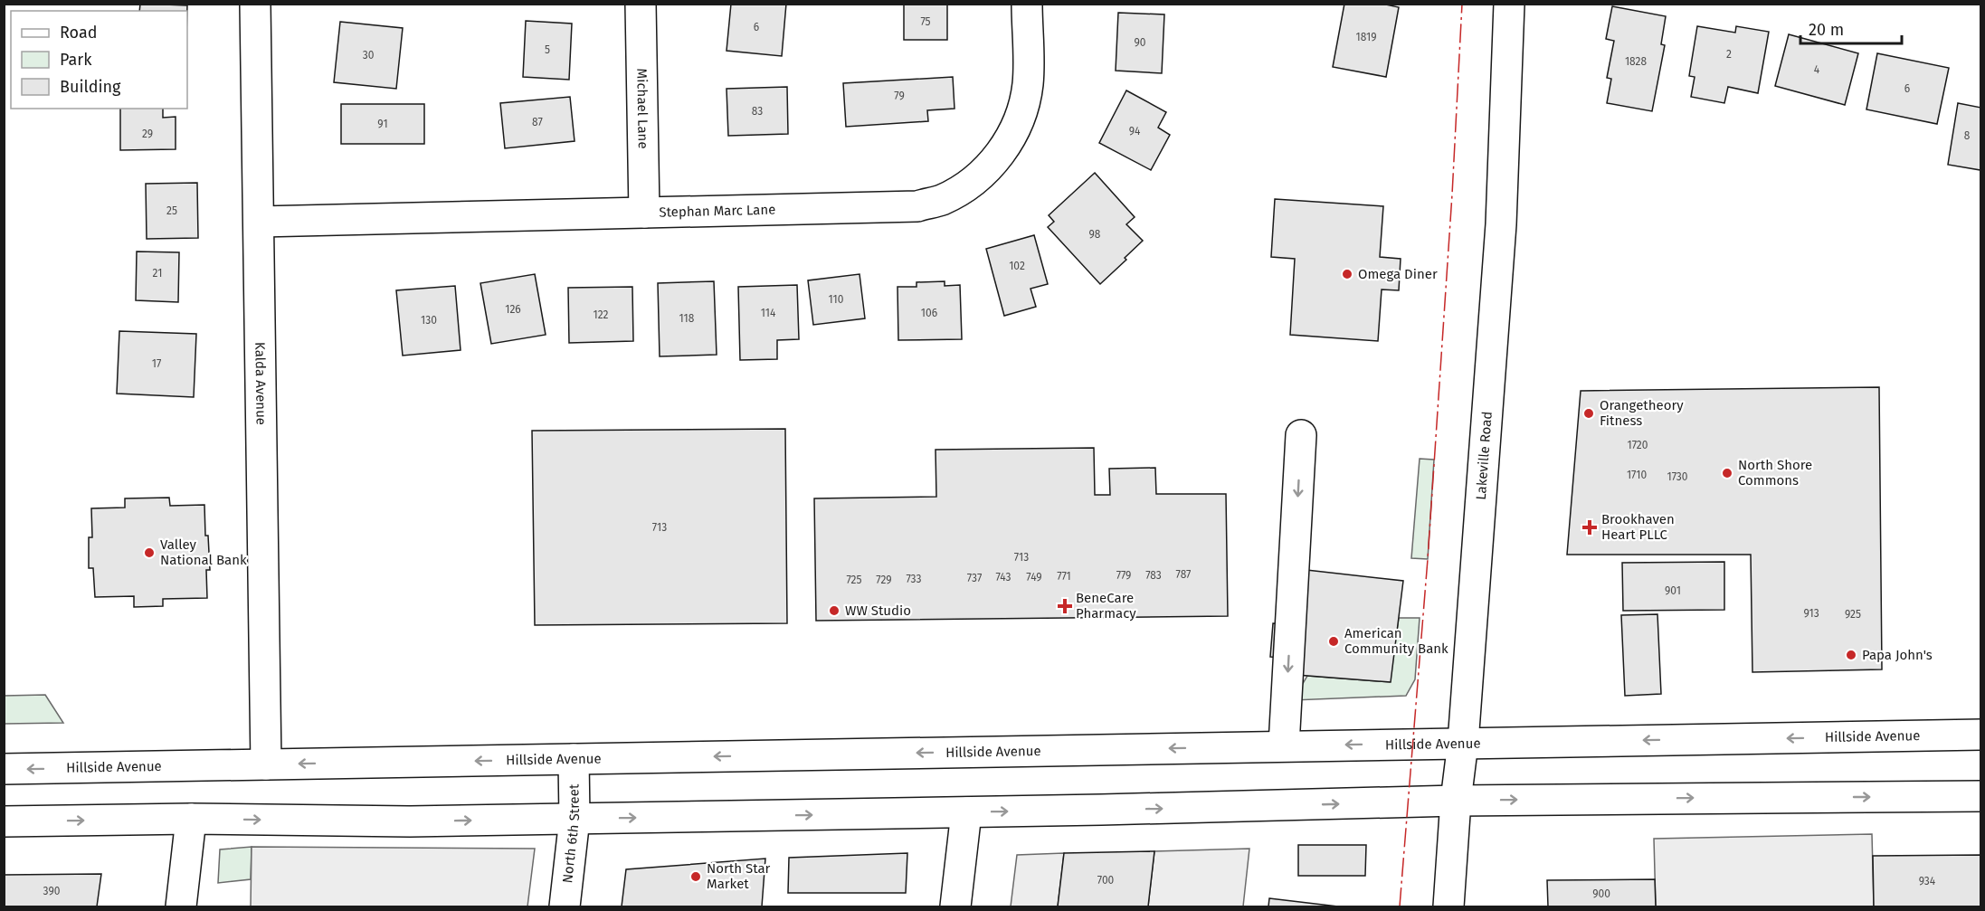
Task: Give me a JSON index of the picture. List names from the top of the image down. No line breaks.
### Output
{"streets":{"main road":["Michael Lane","Stephan Marc Lane","Kalda Avenue","Lakeville Road","Hillside Avenue","North 6th Street"]},"crossings":[["Michael Lane","Stephan Marc Lane"],["Stephan Marc Lane","Kalda Avenue"],["Kalda Avenue","Hillside Avenue"],["Lakeville Road","Hillside Avenue"],["Hillside Avenue","North 6th Street"]],"places":{"other":["Omega Diner","Orangetheory Fitness","North Shore Commons","Valley National Bank","WW Studio","American Community Bank","Papa John's","North Star Market"],"health":["Brookhaven Heart PLLC","BeneCare Pharmacy"]},"house_numbers":["75","6","1819","90","5","2","30","1828","4","6","79","83","87","91","94","29","8","25","98","102","21","110","126","114","106","122","118","130","17","1720","1710","1730","713","713","787","779","783","771","743","749","737","733","725","729","901","913","925","700","934","390","900"],"legend":["Road","Park","Building"],"scale_bar":"20 m"}
